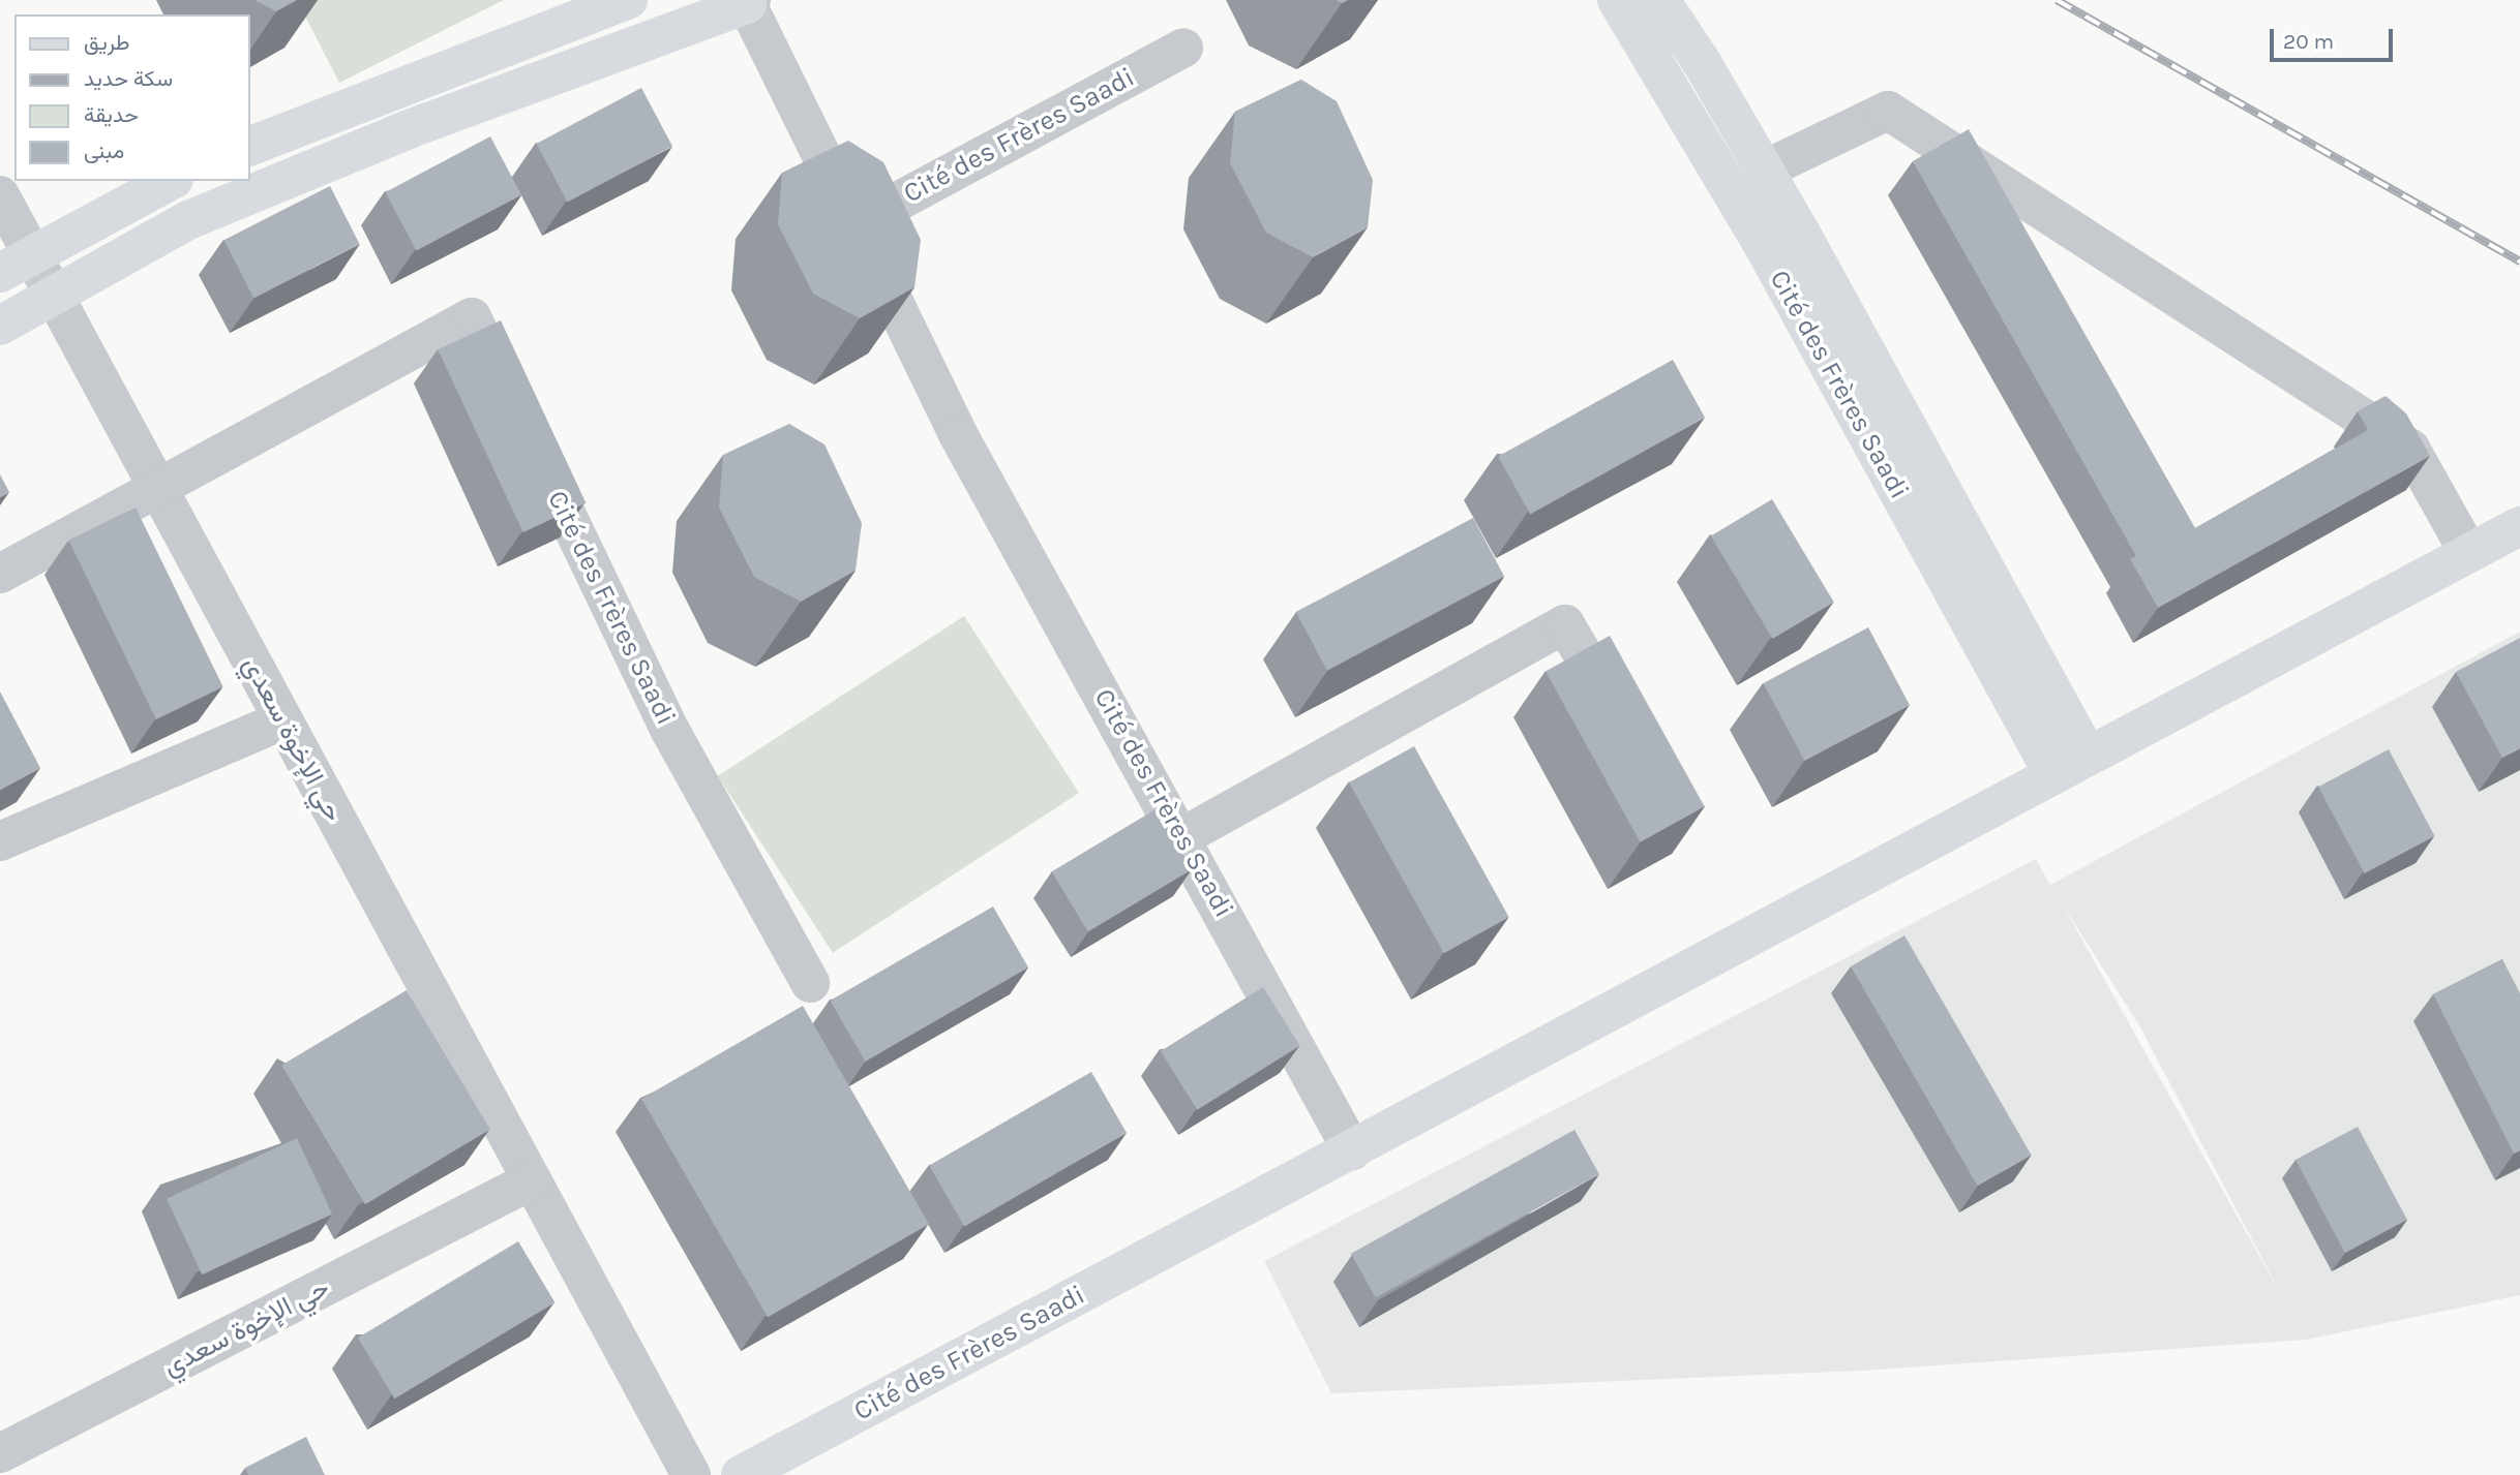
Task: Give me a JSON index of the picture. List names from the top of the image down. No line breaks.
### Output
{"streets":{"main road":["Cité des Frères Saadi"],"street":["حي الإخوة سعدي"]},"crossings":[["Cité des Frères Saadi","حي الإخوة سعدي"]],"legend":["طريق","سكة حديد","حديقة","مبنى"],"scale_bar":"20 m"}
